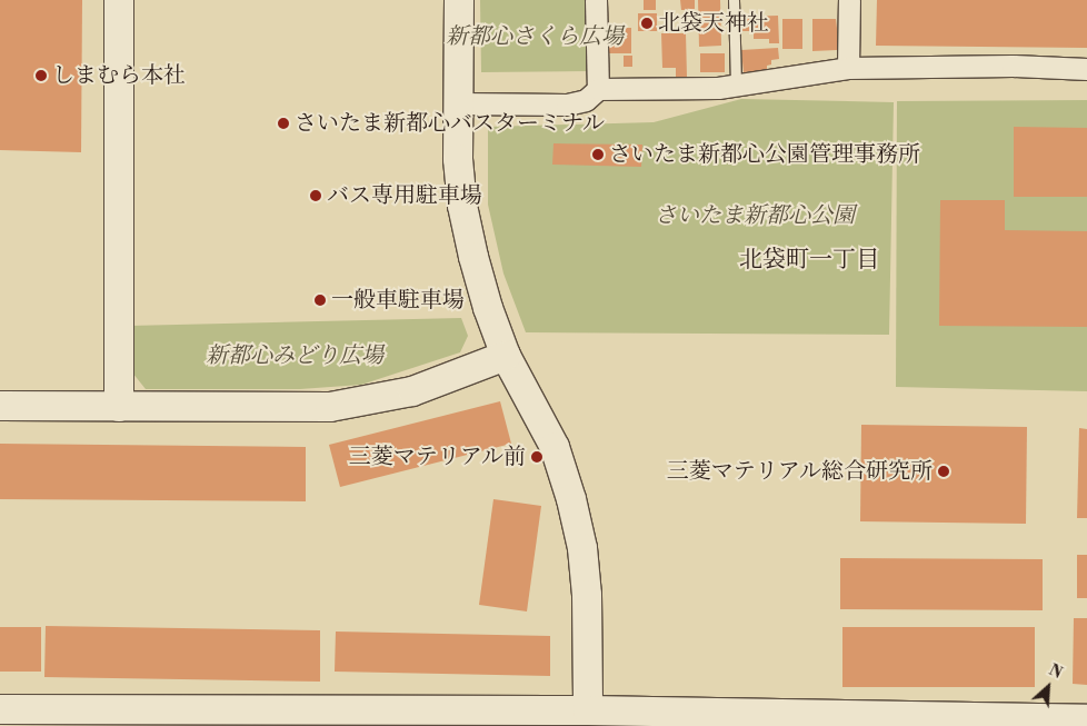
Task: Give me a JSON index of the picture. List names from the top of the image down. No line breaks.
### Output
{"districts":["北袋町一丁目"],"parks":["新都心さくら広場","さいたま新都心公園","新都心みどり広場"],"places":["北袋天神社","しまむら本社","さいたま新都心バスターミナル","さいたま新都心公園管理事務所","バス専用駐車場","一般車駐車場","三菱マテリアル前","三菱マテリアル総合研究所"],"north":"top right"}
